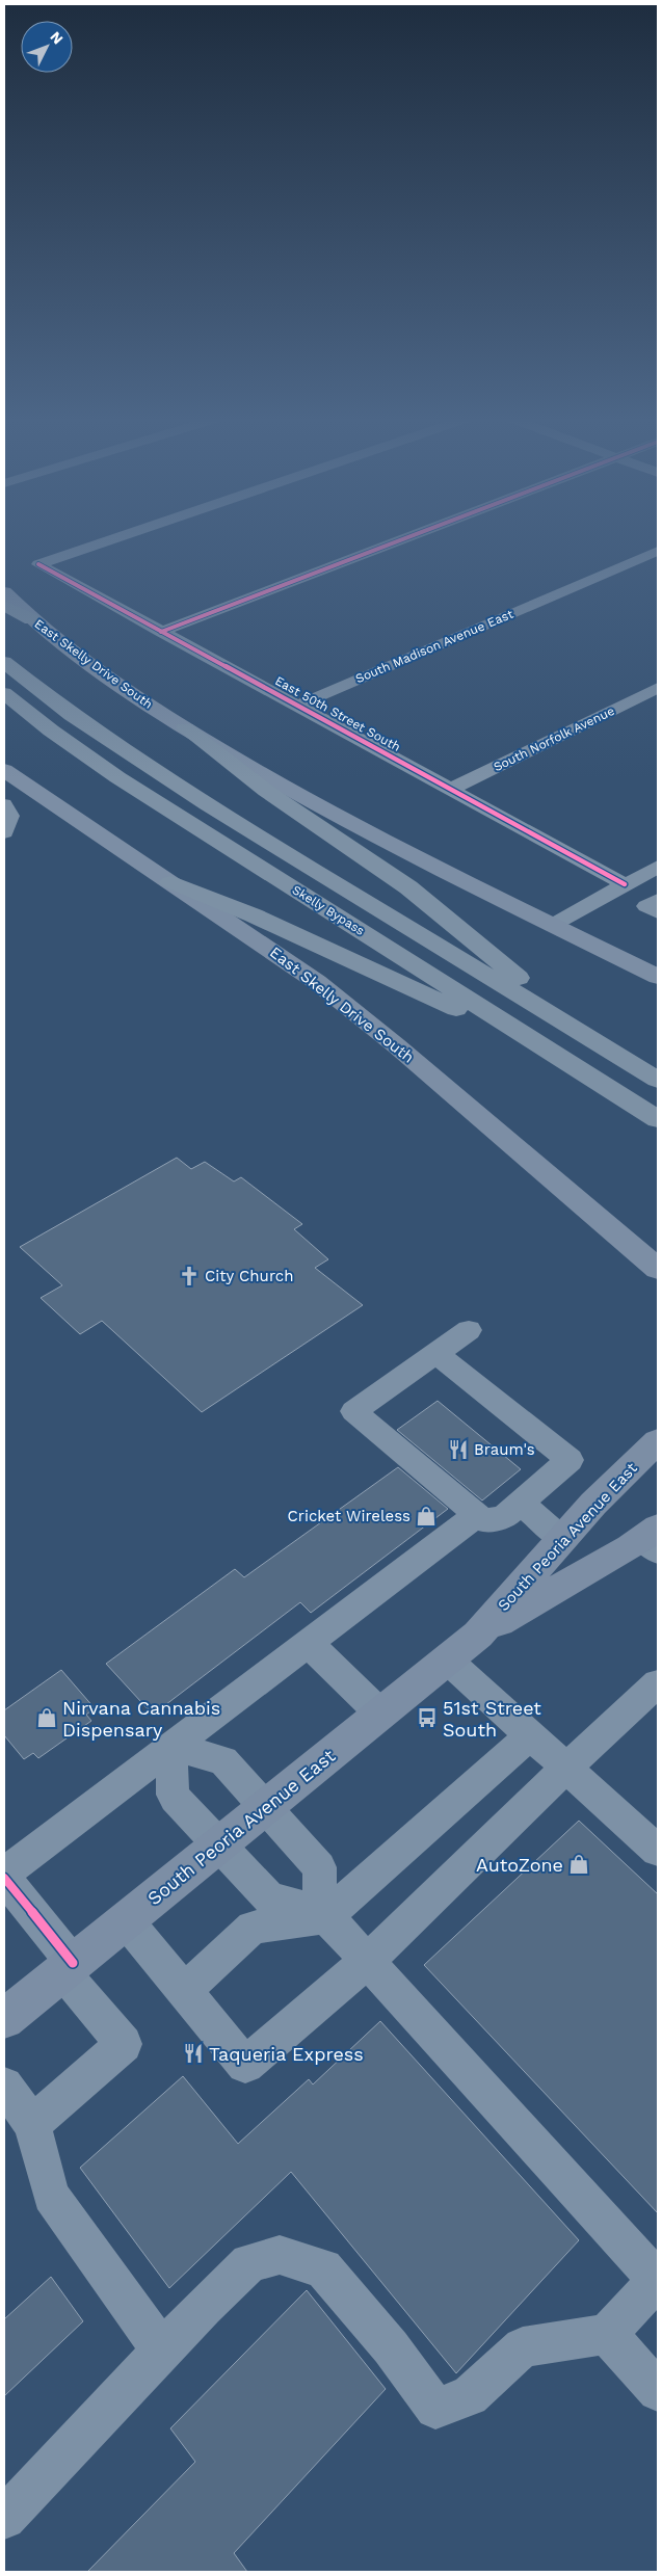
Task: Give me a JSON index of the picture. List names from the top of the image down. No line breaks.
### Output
{"streets":{"highway":["Skelly Bypass"],"main road":["East Skelly Drive South","South Peoria Avenue East"],"street":["South Madison Avenue East","East 50th Street South","South Norfolk Avenue"]},"crossings":[["South Madison Avenue East","East 50th Street South"],["East 50th Street South","South Norfolk Avenue"]],"places":{"church":["City Church"],"restaurant":["Braum's","Taqueria Express"],"shop":["Cricket Wireless","Nirvana Cannabis Dispensary","AutoZone"],"bus stop":["51st Street South"]},"north":"top right"}
